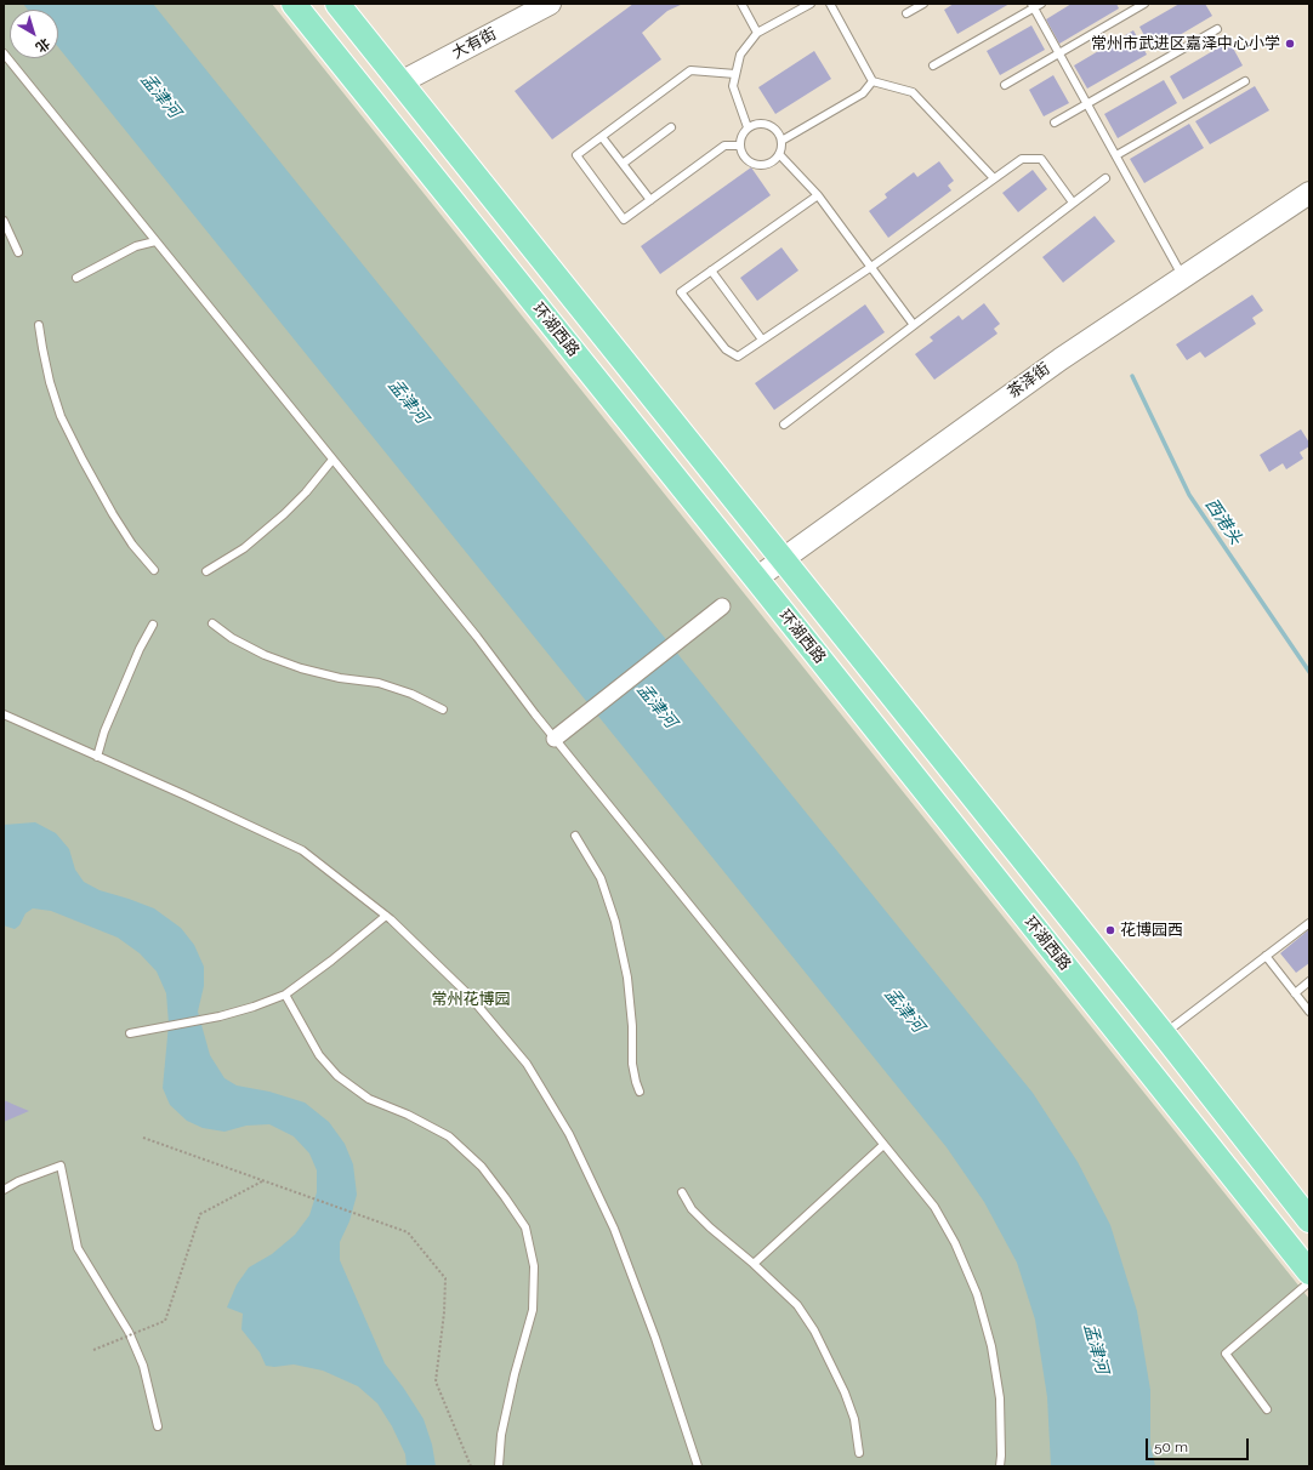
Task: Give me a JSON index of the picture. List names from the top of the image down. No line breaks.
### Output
{"streets":{"main road":["环湖西路"],"street":["大有街","茶泽街"]},"crossings":[["环湖西路","茶泽街"]],"water":["孟津河","西港头"],"parks":["常州花博园"],"places":["常州市武进区嘉泽中心小学","花博园西"],"scale_bar":"50 m","north":"bottom right"}
